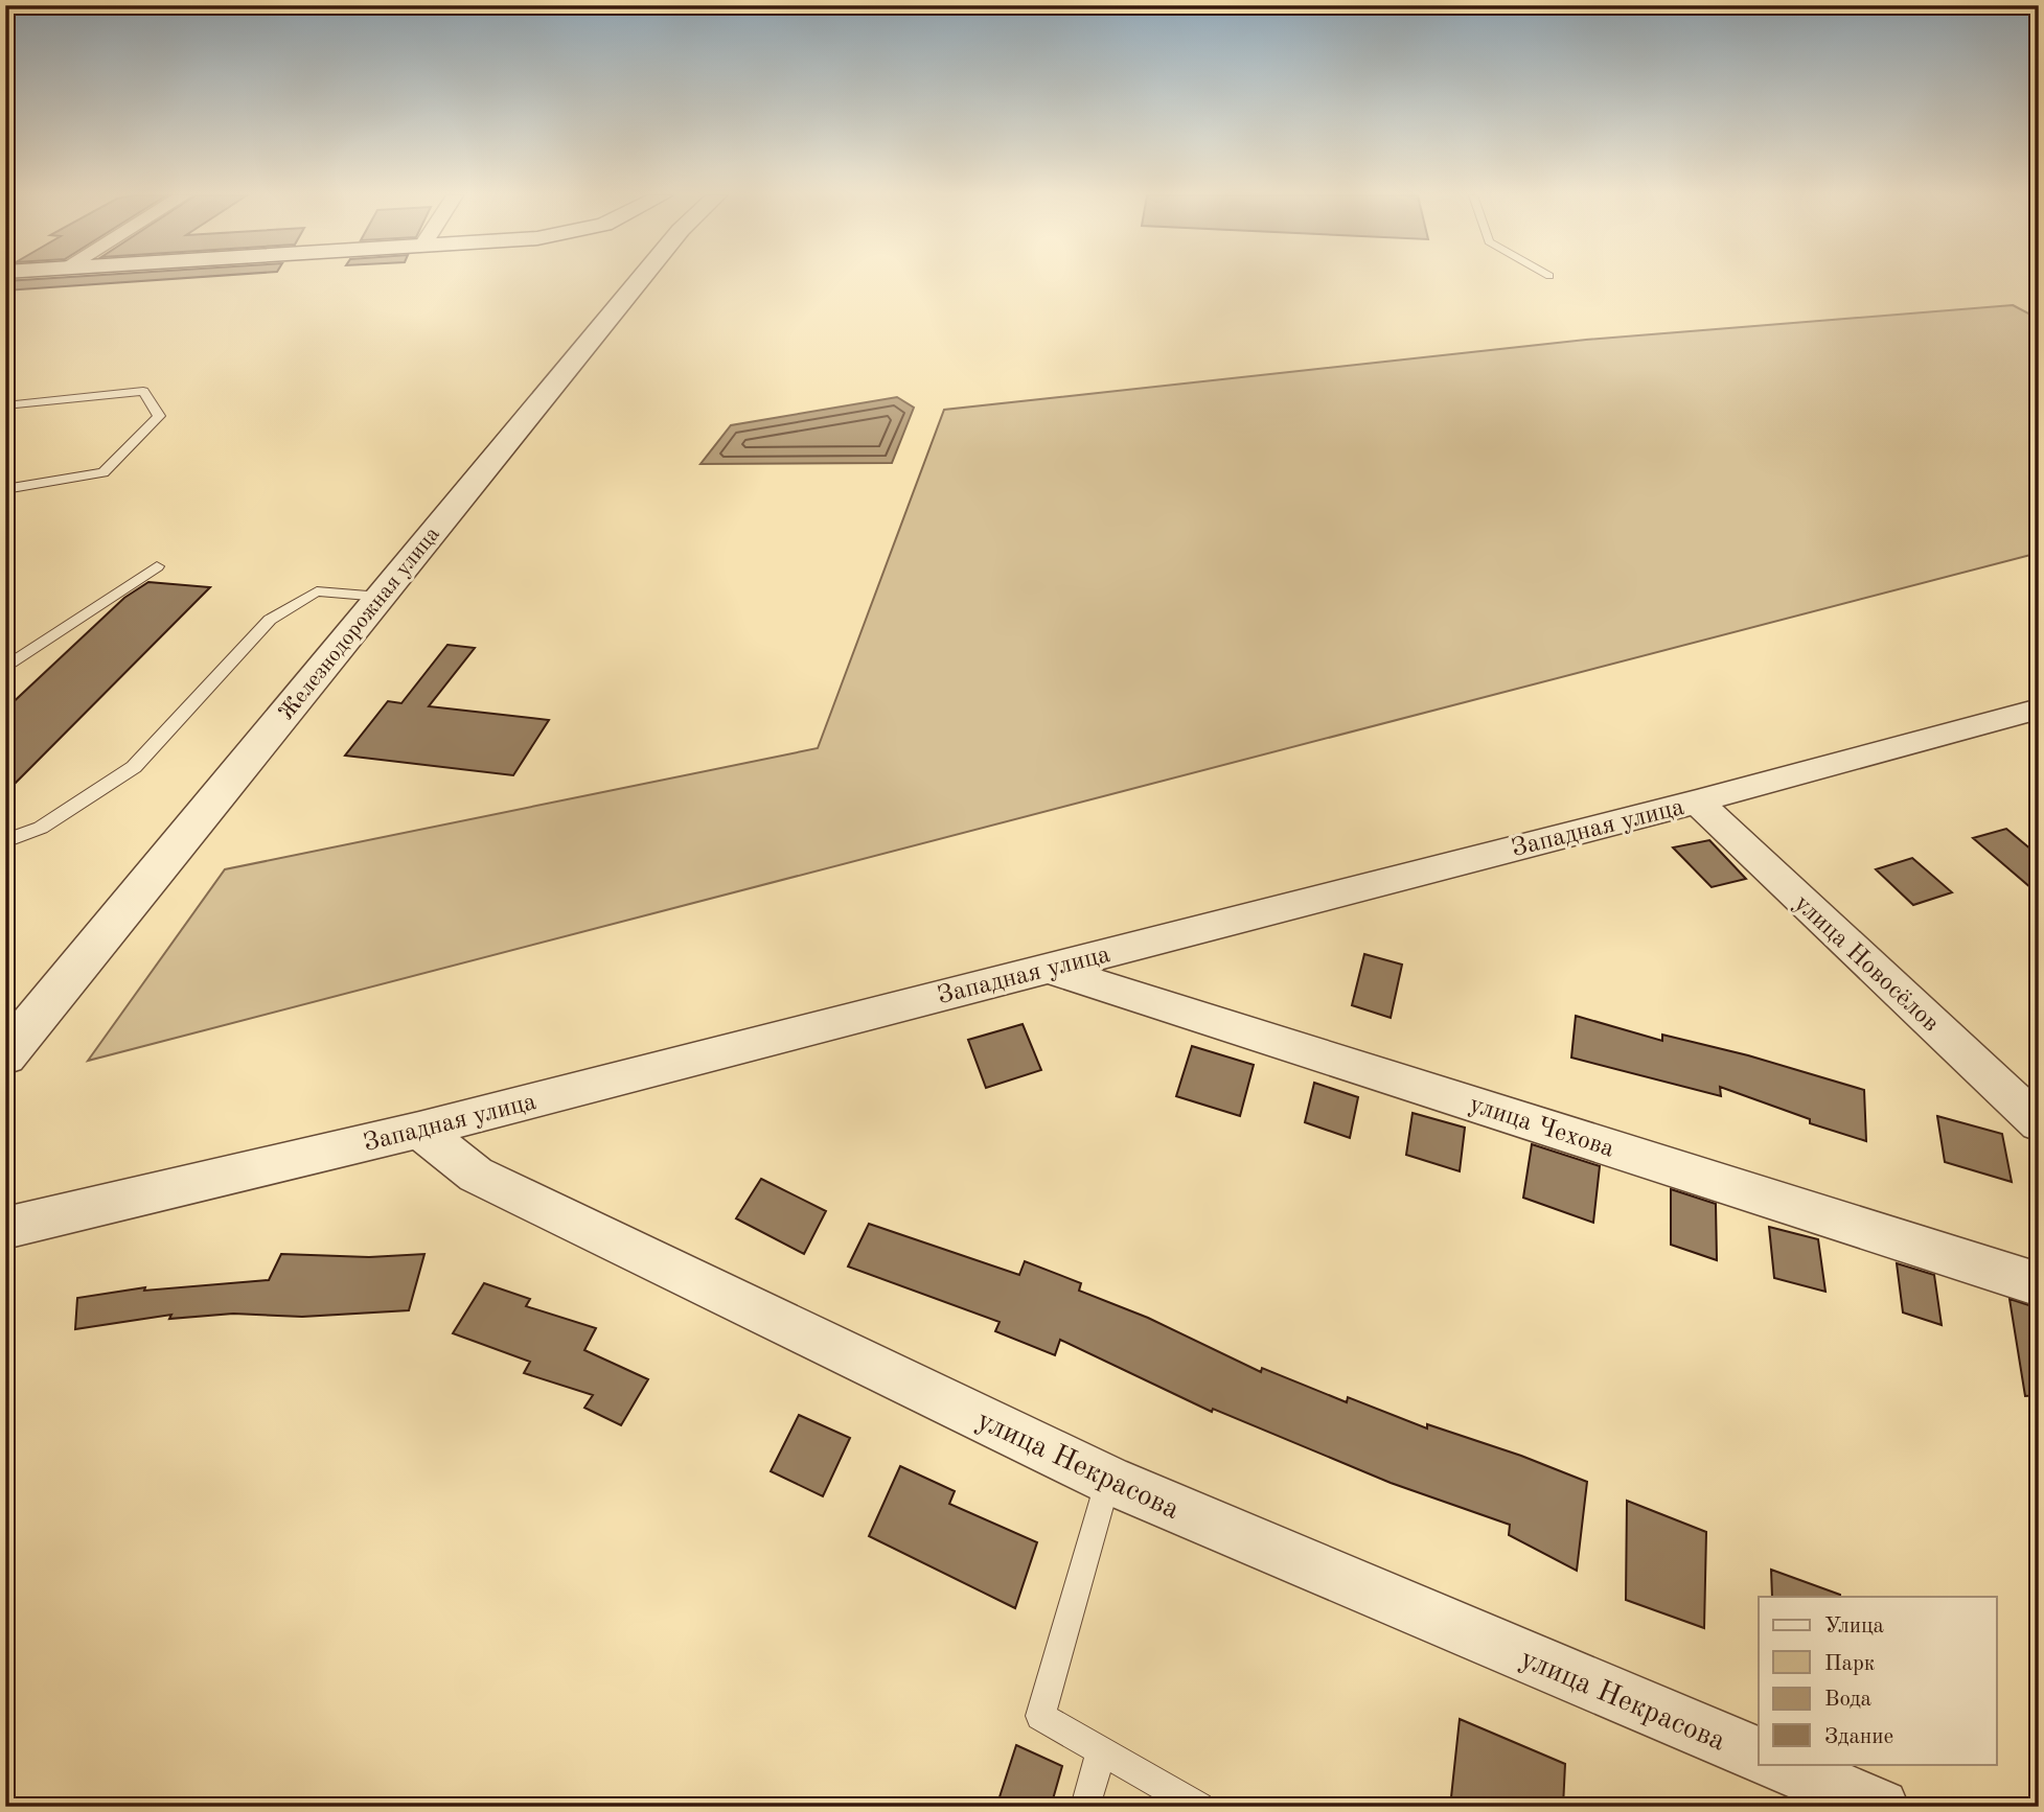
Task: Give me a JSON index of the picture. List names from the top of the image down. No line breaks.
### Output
{"streets":{"street":["Железнодорожная улица","Западная улица","улица Новосёлов","улица Чехова","улица Некрасова"]},"crossings":[["Западная улица","улица Новосёлов"],["Западная улица","улица Чехова"],["Западная улица","улица Некрасова"]],"legend":["Улица","Парк","Вода","Здание"]}
